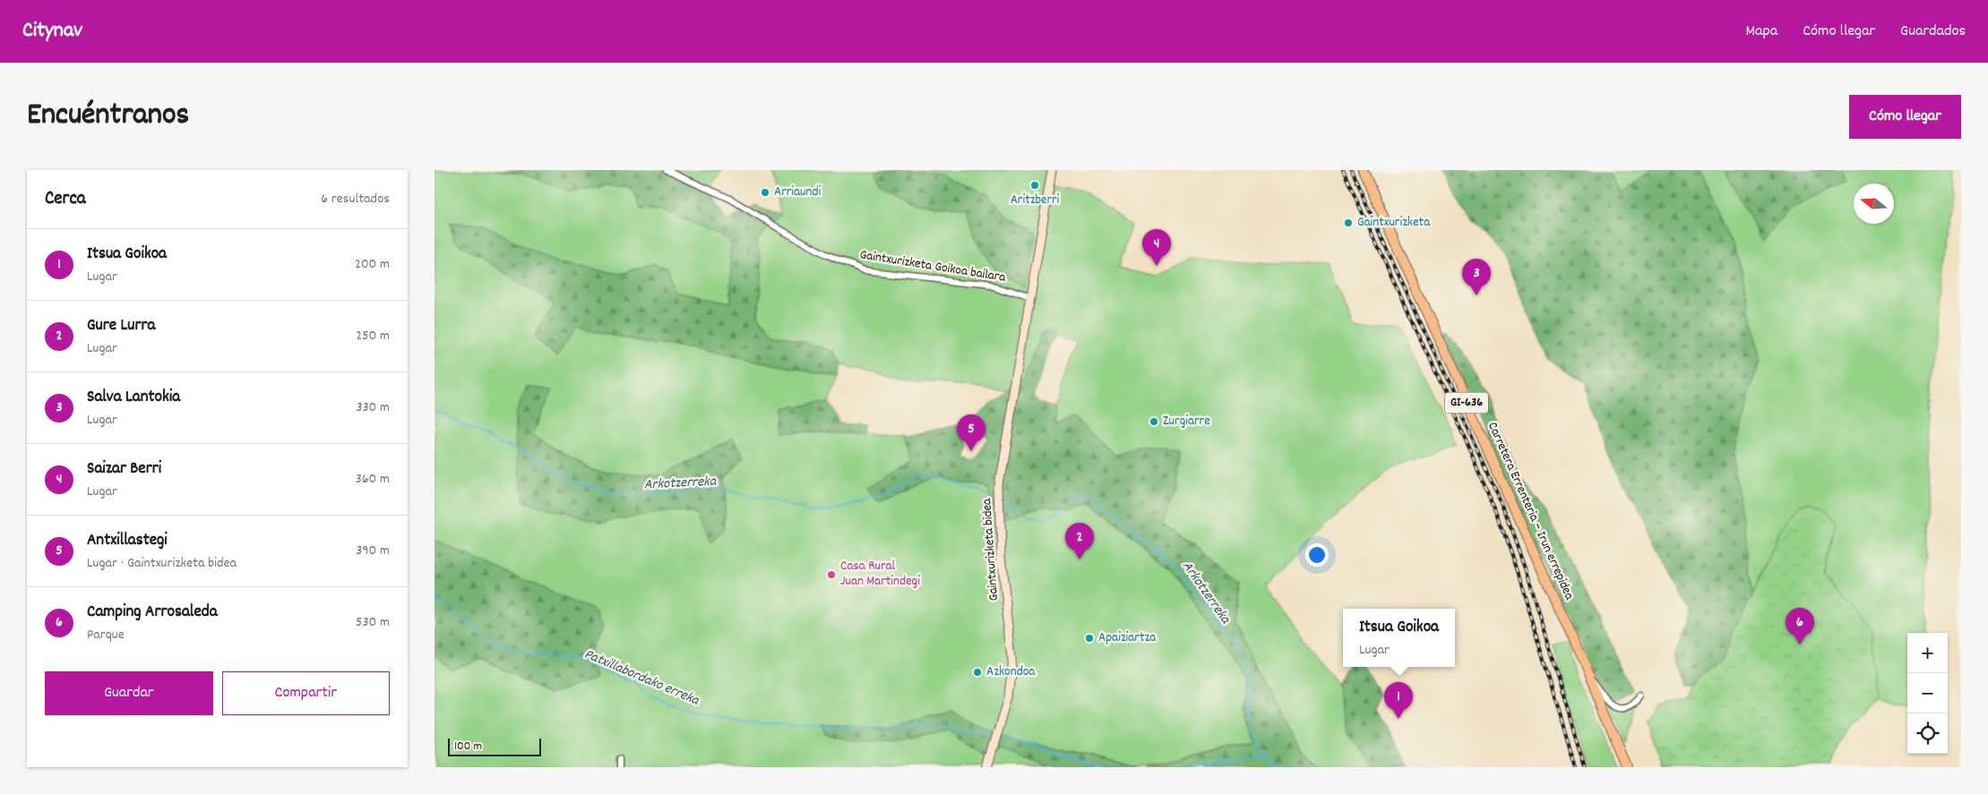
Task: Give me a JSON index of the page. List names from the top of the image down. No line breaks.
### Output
{"streets":{"main road":["GI-636","Carretera Errenteria – Irun errepidea","Gaintxurizketa bidea"],"street":["Gaintxurizketa Goikoa bailara"]},"crossings":[["Gaintxurizketa Goikoa bailara","Gaintxurizketa bidea"]],"water":["Arkotzerreka","Patxillabordako erreka"],"places":["Aritzberri","Arriaundi","Gaintxurizketa","Zurgiarre","Casa Rural Juan Martindegi","Apaiziartza","Azkondoa"],"scale_bar":"100 m","north":"left","page":{"header":"Citynav","nav":["Mapa","Cómo llegar","Guardados"],"title":"Encuéntranos","buttons":["Cómo llegar",["Guardar","Compartir"]],"heading":["Cerca","6 resultados"],"list":[{"mark":"1","name":"Itsua Goikoa","note":"Lugar","value":"200 m"},{"mark":"2","name":"Gure Lurra","note":"Lugar","value":"250 m"},{"mark":"3","name":"Salva Lantokia","note":"Lugar","value":"330 m"},{"mark":"4","name":"Saizar Berri","note":"Lugar","value":"360 m"},{"mark":"5","name":"Antxillastegi","note":"Lugar · Gaintxurizketa bidea","value":"390 m"},{"mark":"6","name":"Camping Arrosaleda","note":"Parque","value":"530 m"}],"pins":["4","3","5","2","6","1"],"popup":["Itsua Goikoa","Lugar"],"map_buttons":["+","−"],"scale":"100 m"}}
